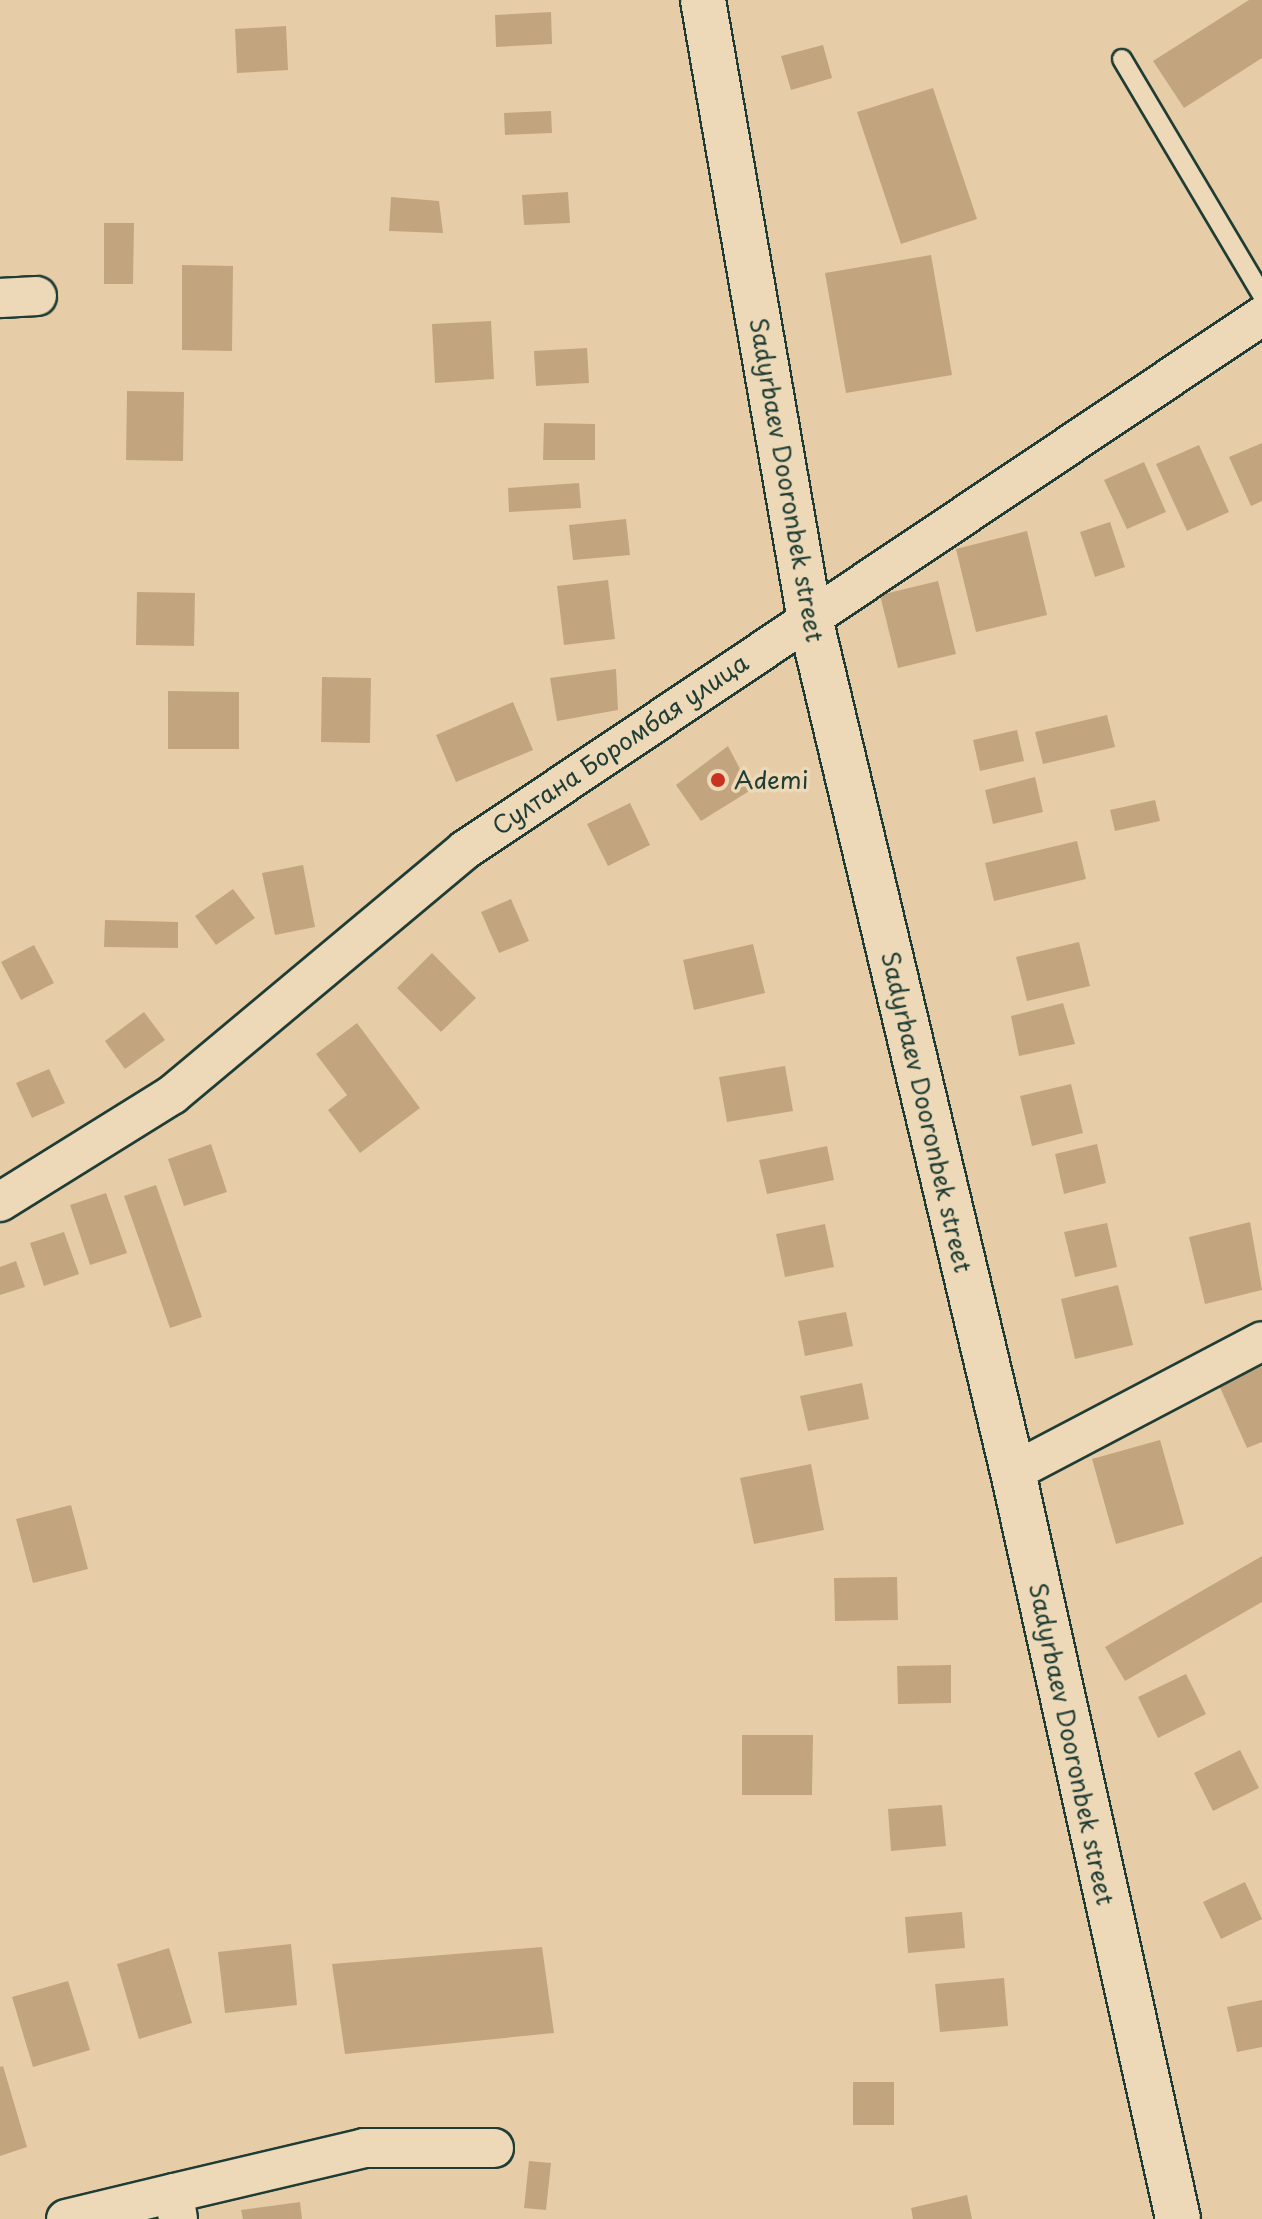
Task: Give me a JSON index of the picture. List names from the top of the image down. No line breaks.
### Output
{"streets":{"main road":["Sadyrbaev Dooronbek street"],"street":["Султана Боромбая улица"]},"crossings":[["Sadyrbaev Dooronbek street","Султана Боромбая улица"]],"places":["Ademi"]}
